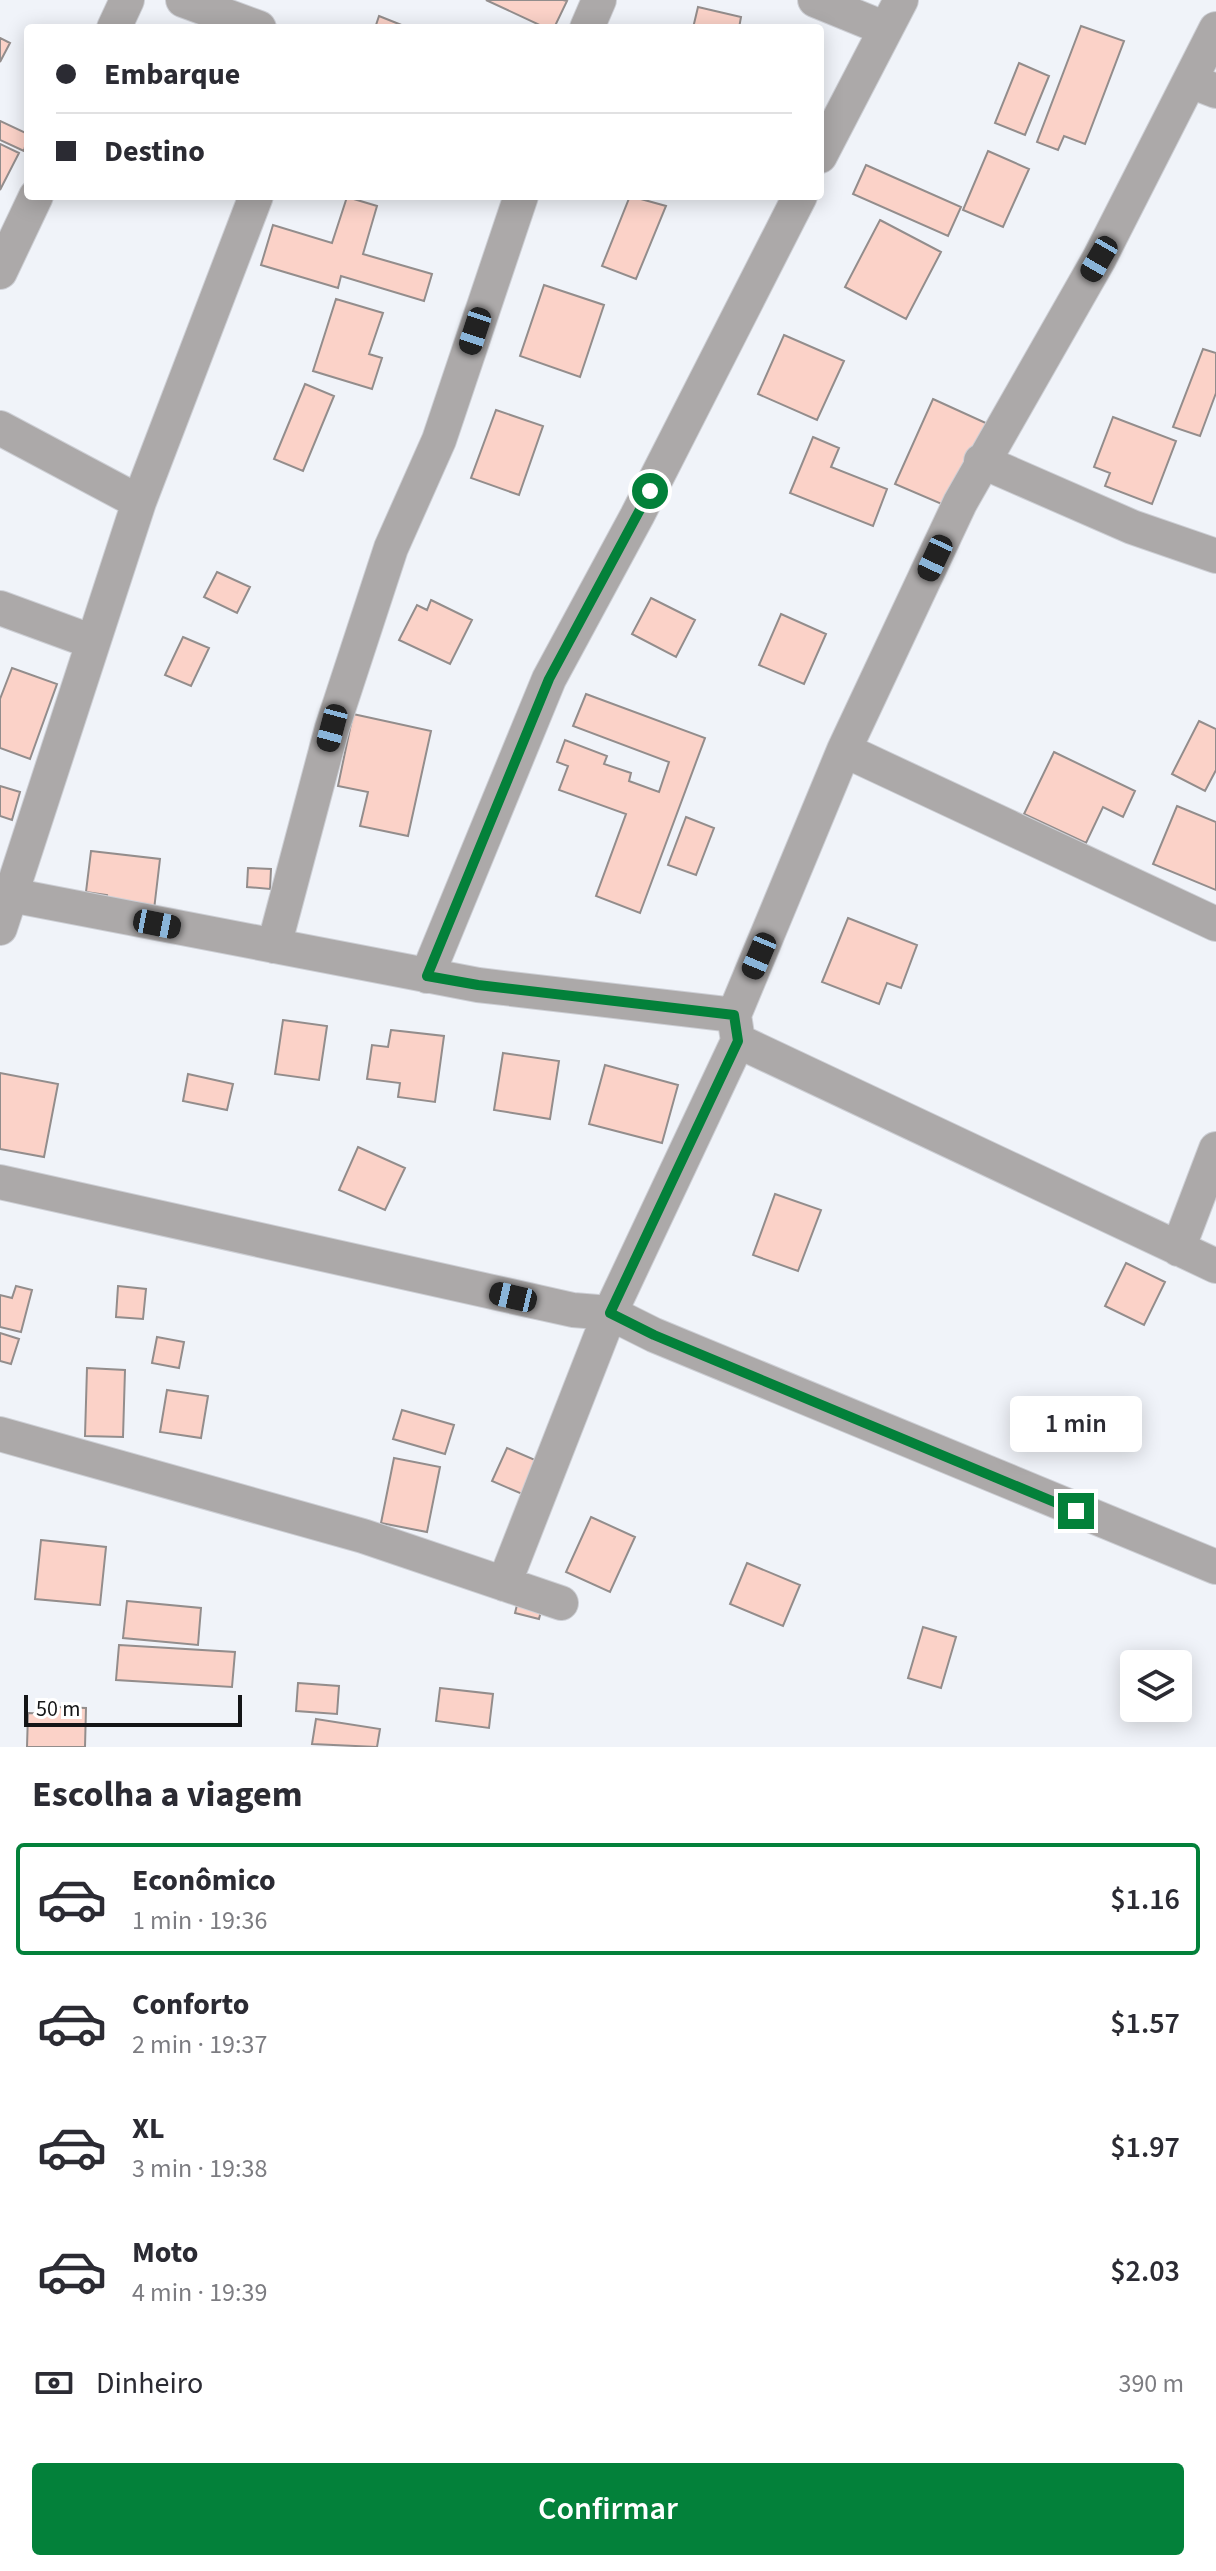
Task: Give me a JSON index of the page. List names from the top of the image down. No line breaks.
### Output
{"scale_bar":"50 m","page":{"banner":["Embarque","Destino"],"bubble":"1 min","scale":"50 m","heading":"Escolha a viagem","list":[{"name":"Econômico","note":"1 min · 19:36","value":"$1.16"},{"name":"Conforto","note":"2 min · 19:37","value":"$1.57"},{"name":"XL","note":"3 min · 19:38","value":"$1.97"},{"name":"Moto","note":"4 min · 19:39","value":"$2.03"}],"pay":["Dinheiro","390 m"],"buttons":"Confirmar"}}
